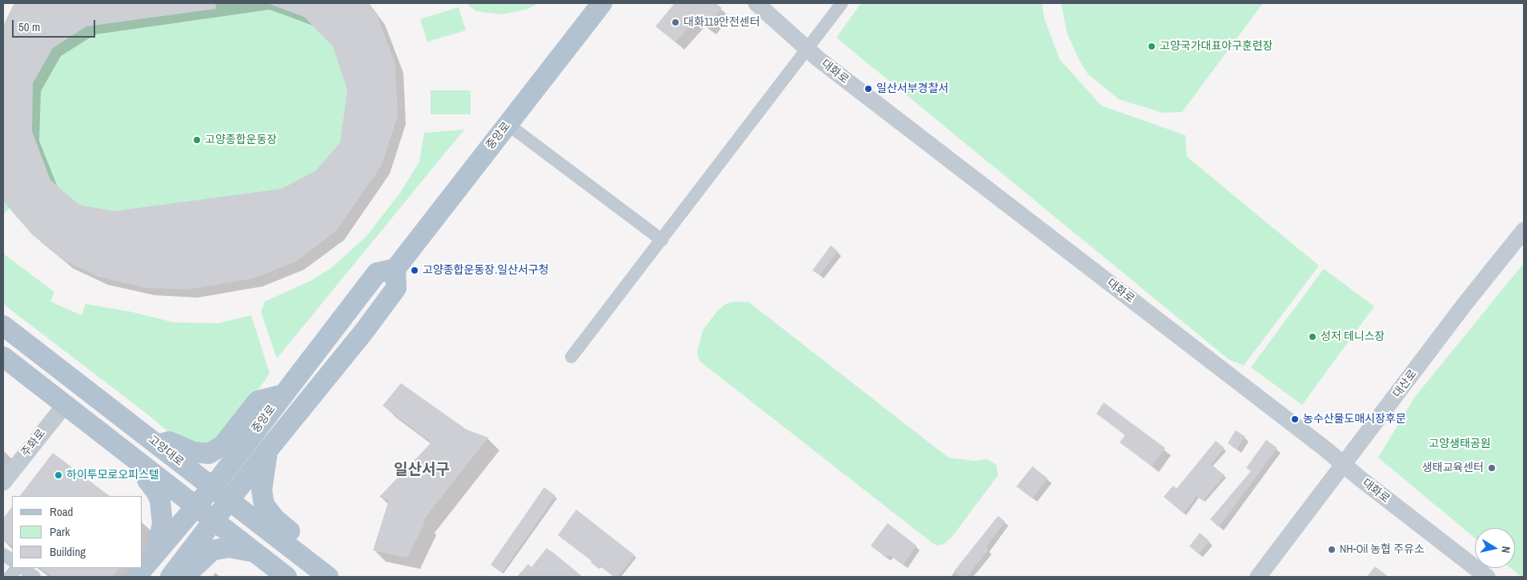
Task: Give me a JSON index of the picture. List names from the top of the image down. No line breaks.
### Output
{"streets":{"main road":["중앙로","고양대로"],"street":["대화로","대산로","주화로"]},"crossings":[["대화로","대산로"],["중앙로","고양대로"]],"districts":["일산서구"],"parks":["고양생태공원"],"places":["대화119안전센터","고양국가대표야구훈련장","일산서부경찰서","고양종합운동장","고양종합운동장.일산서구청","성저 테니스장","농수산물도매시장후문","생태교육센터","하이투모로오피스텔","NH-Oil 농협 주유소"],"legend":["Road","Park","Building"],"scale_bar":"50 m","north":"right"}
